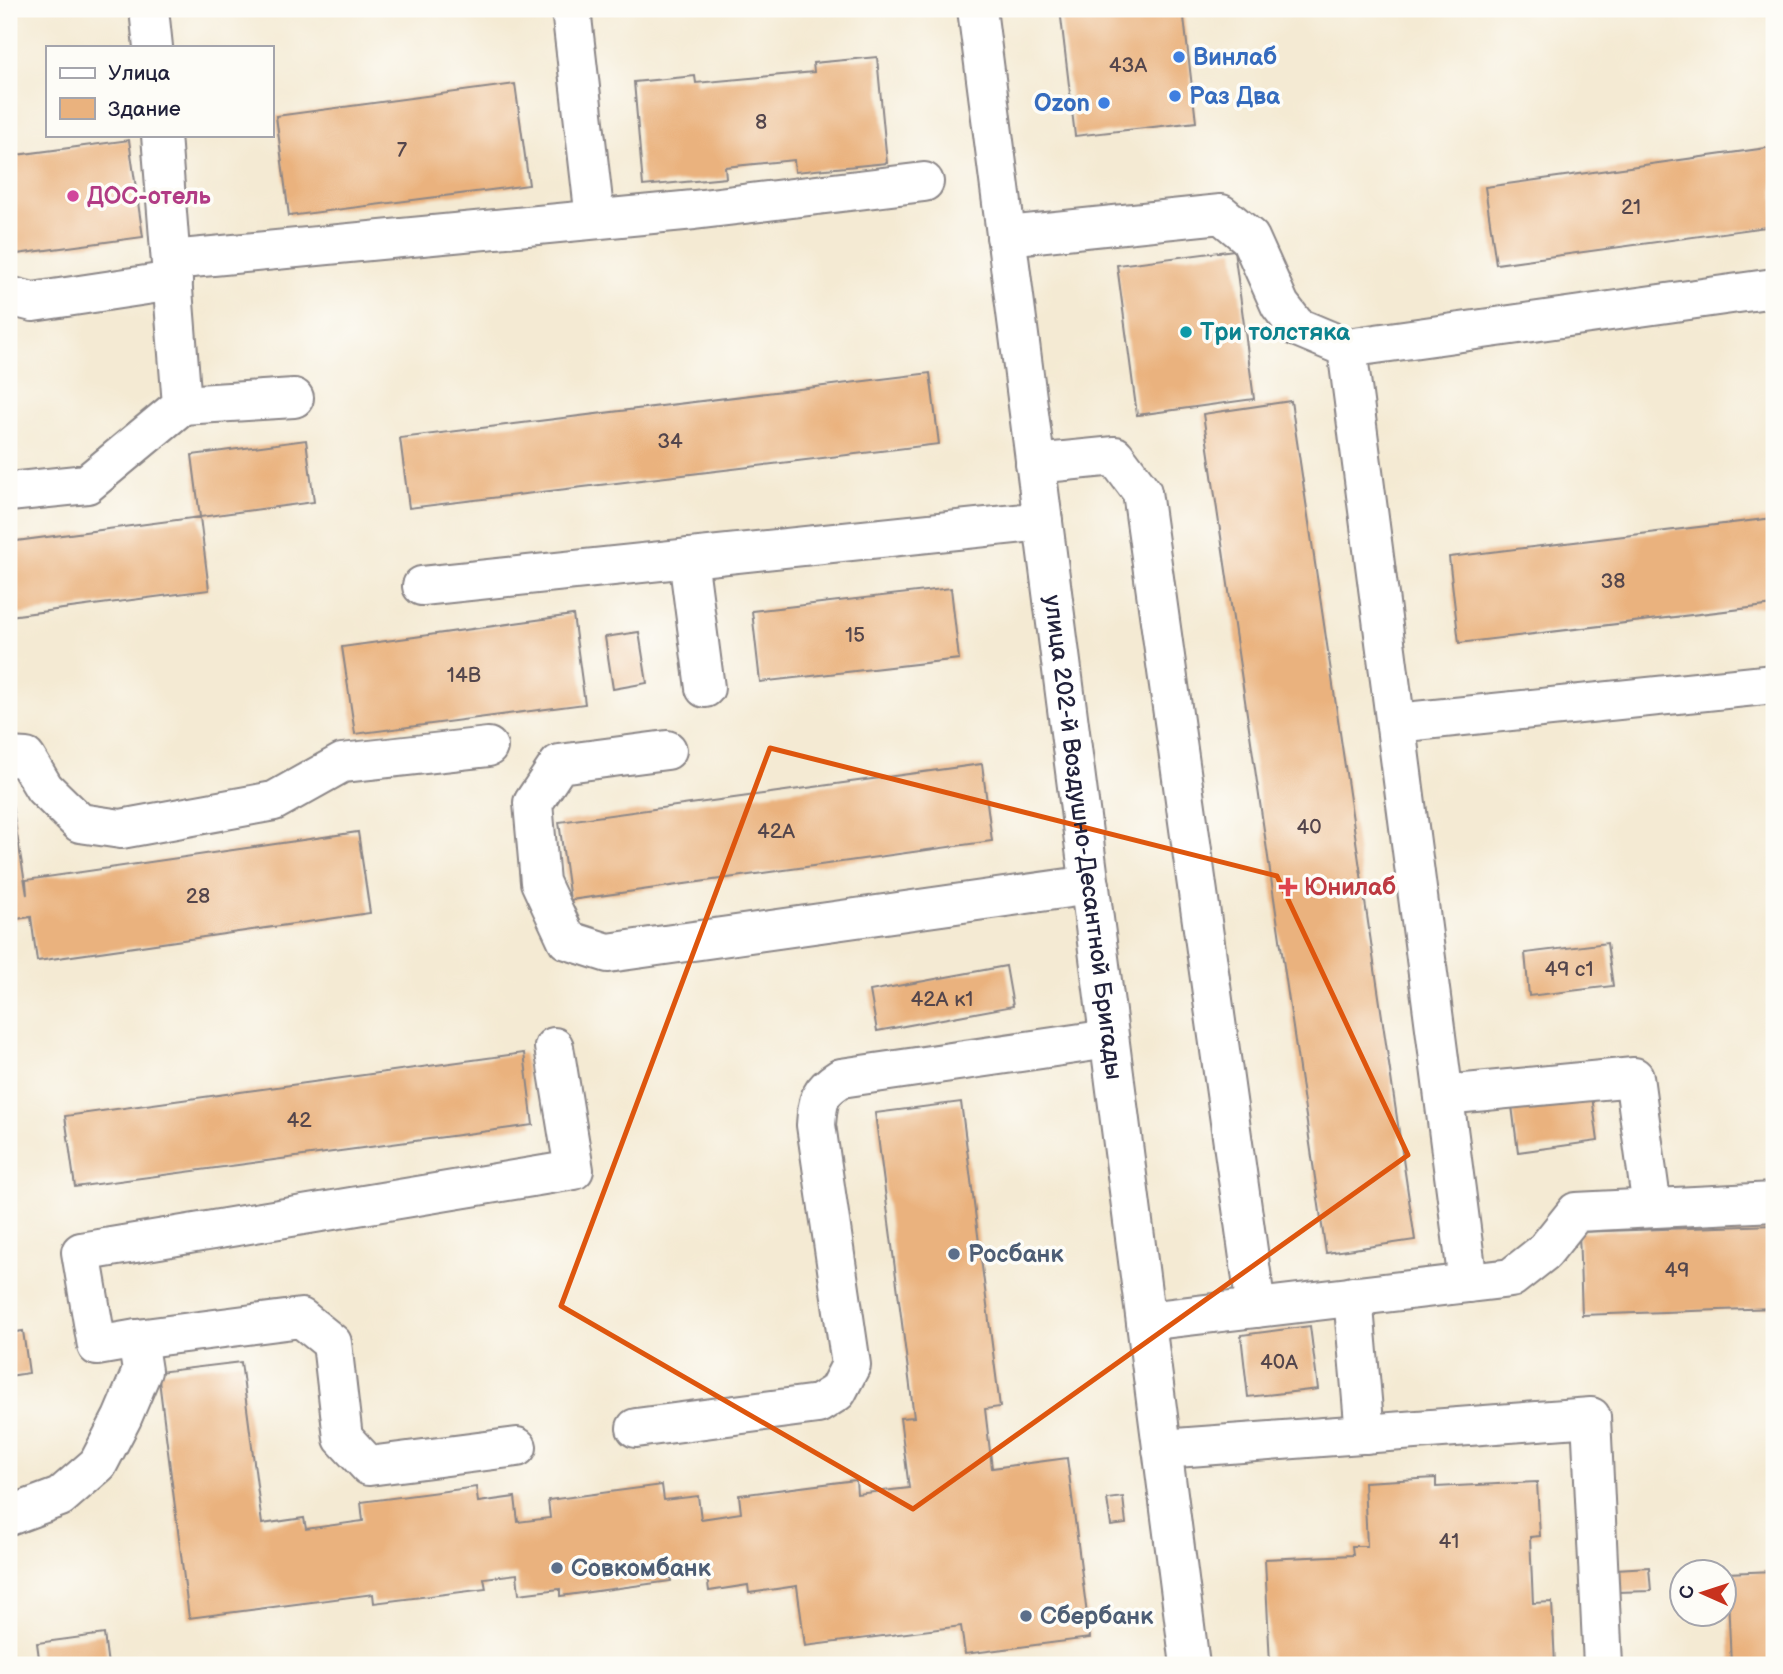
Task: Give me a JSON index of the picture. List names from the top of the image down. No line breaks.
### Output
{"streets":{"street":["улица 202-й Воздушно-Десантной Бригады"]},"places":{"other":["Винлаб","Раз Два","Ozon","ДОС-отель","Три толстяка","Росбанк","Совкомбанк","Сбербанк"],"health":["Юнилаб"]},"house_numbers":["43А","8","7","21","34","38","15","14В","40","42А","28","49 с1","42А к1","42","49","40А","41"],"legend":["Улица","Здание"],"north":"left"}
